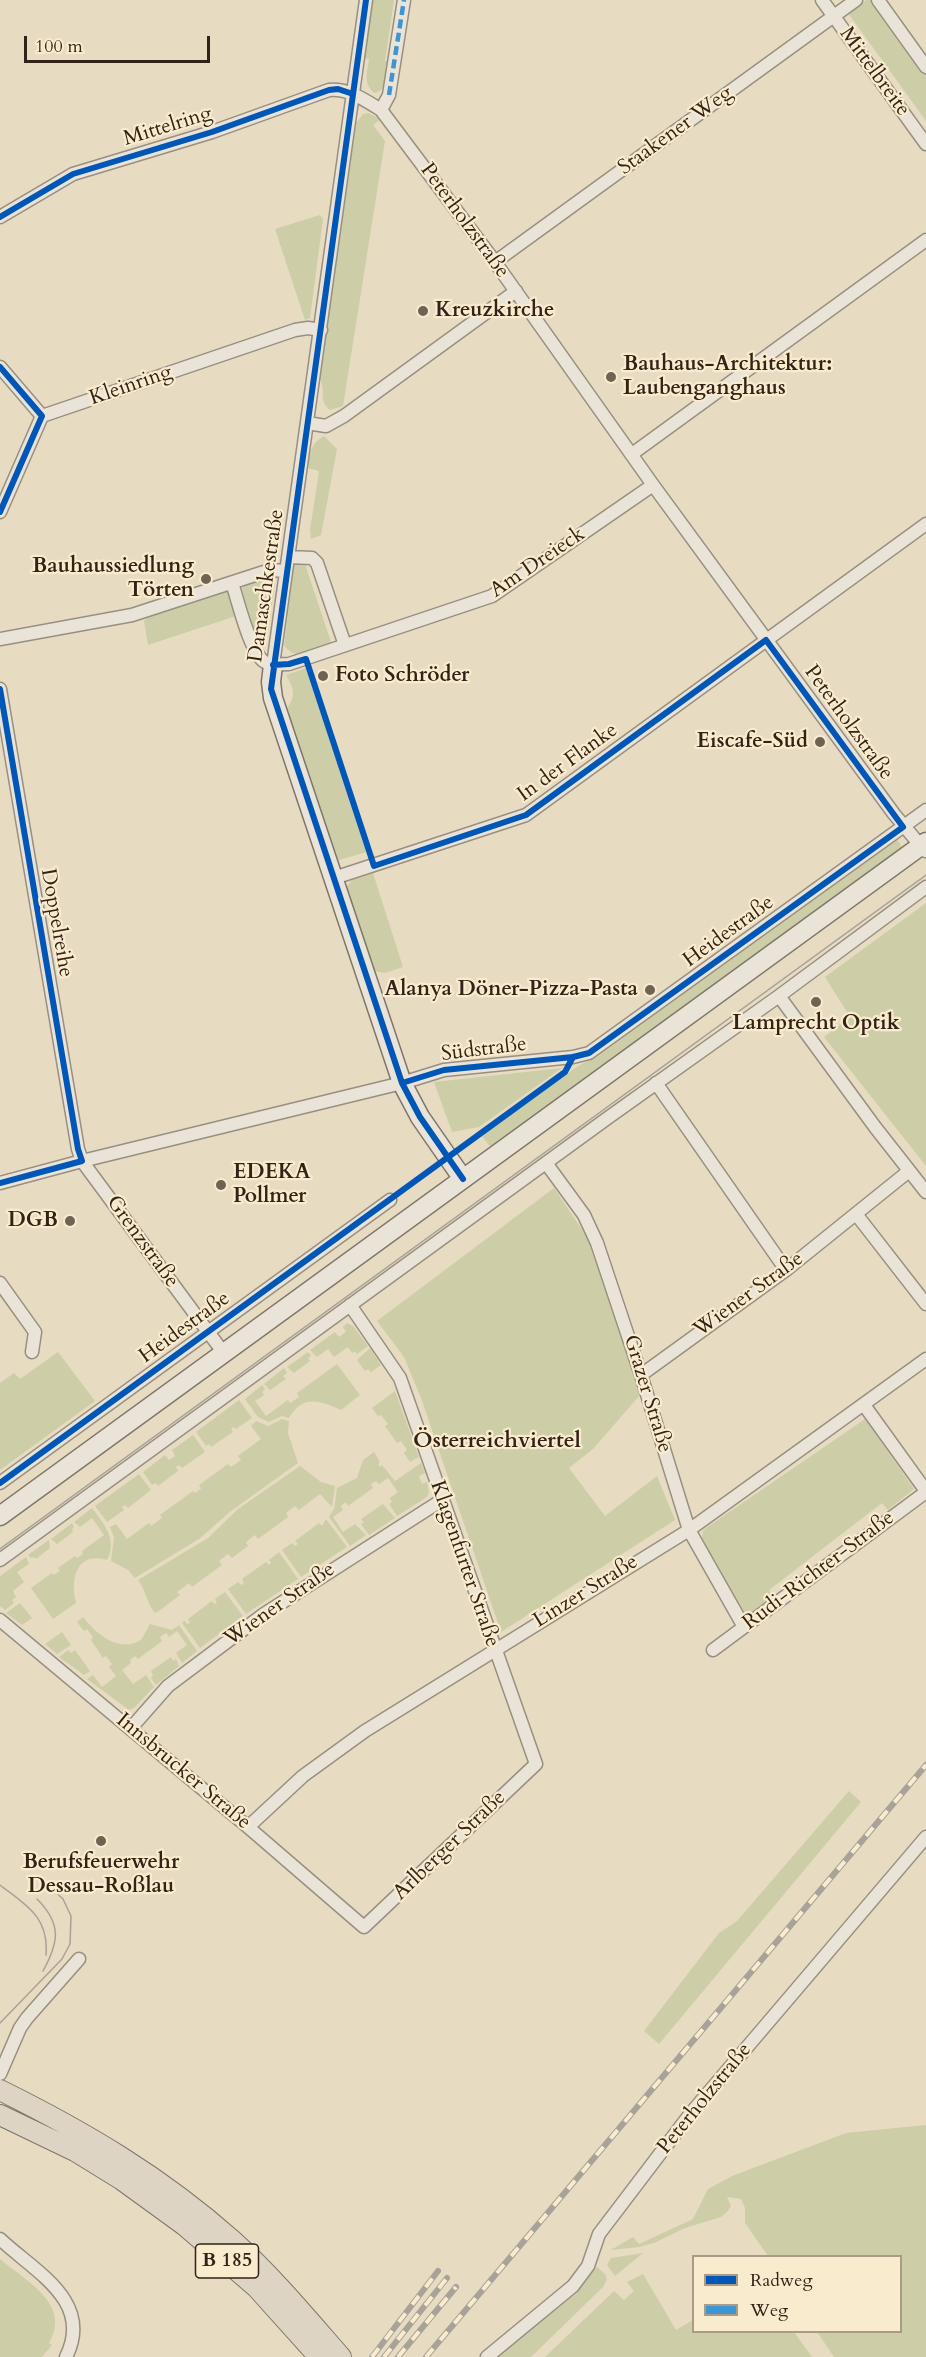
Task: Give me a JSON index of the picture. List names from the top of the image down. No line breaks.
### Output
{"streets":{"main road":["B 185"],"street":["Mittelbreite","Mittelring","Staakener Weg","Peterholzstraße","Kleinring","Am Dreieck","Damaschkestraße","In der Flanke","Doppelreihe","Heidestraße","Südstraße","Grenzstraße","Wiener Straße","Grazer Straße","Klagenfurter Straße","Rudi-Richter-Straße","Linzer Straße","Innsbrucker Straße","Arlberger Straße"]},"crossings":[["Mittelbreite","Staakener Weg"],["Mittelring","Peterholzstraße"],["Mittelring","Damaschkestraße"],["Staakener Weg","Peterholzstraße"],["Peterholzstraße","Am Dreieck"],["Peterholzstraße","Damaschkestraße"],["Peterholzstraße","In der Flanke"],["Peterholzstraße","Heidestraße"],["Kleinring","Damaschkestraße"],["Am Dreieck","Damaschkestraße"],["Damaschkestraße","In der Flanke"],["Damaschkestraße","Heidestraße"],["Damaschkestraße","Südstraße"],["Doppelreihe","Südstraße"],["Doppelreihe","Grenzstraße"],["Heidestraße","Südstraße"],["Heidestraße","Grenzstraße"],["Südstraße","Grenzstraße"],["Wiener Straße","Grazer Straße"],["Wiener Straße","Klagenfurter Straße"],["Wiener Straße","Innsbrucker Straße"],["Grazer Straße","Rudi-Richter-Straße"],["Grazer Straße","Linzer Straße"],["Klagenfurter Straße","Linzer Straße"],["Klagenfurter Straße","Arlberger Straße"],["Linzer Straße","Innsbrucker Straße"],["Innsbrucker Straße","Arlberger Straße"]],"districts":["Österreichviertel"],"places":["Kreuzkirche","Bauhaus-Architektur: Laubenganghaus","Bauhaussiedlung Törten","Foto Schröder","Eiscafe-Süd","Alanya Döner-Pizza-Pasta","Lamprecht Optik","EDEKA Pollmer","DGB","Berufsfeuerwehr Dessau-Roßlau"],"legend":["Radweg","Weg"],"scale_bar":"100 m"}
